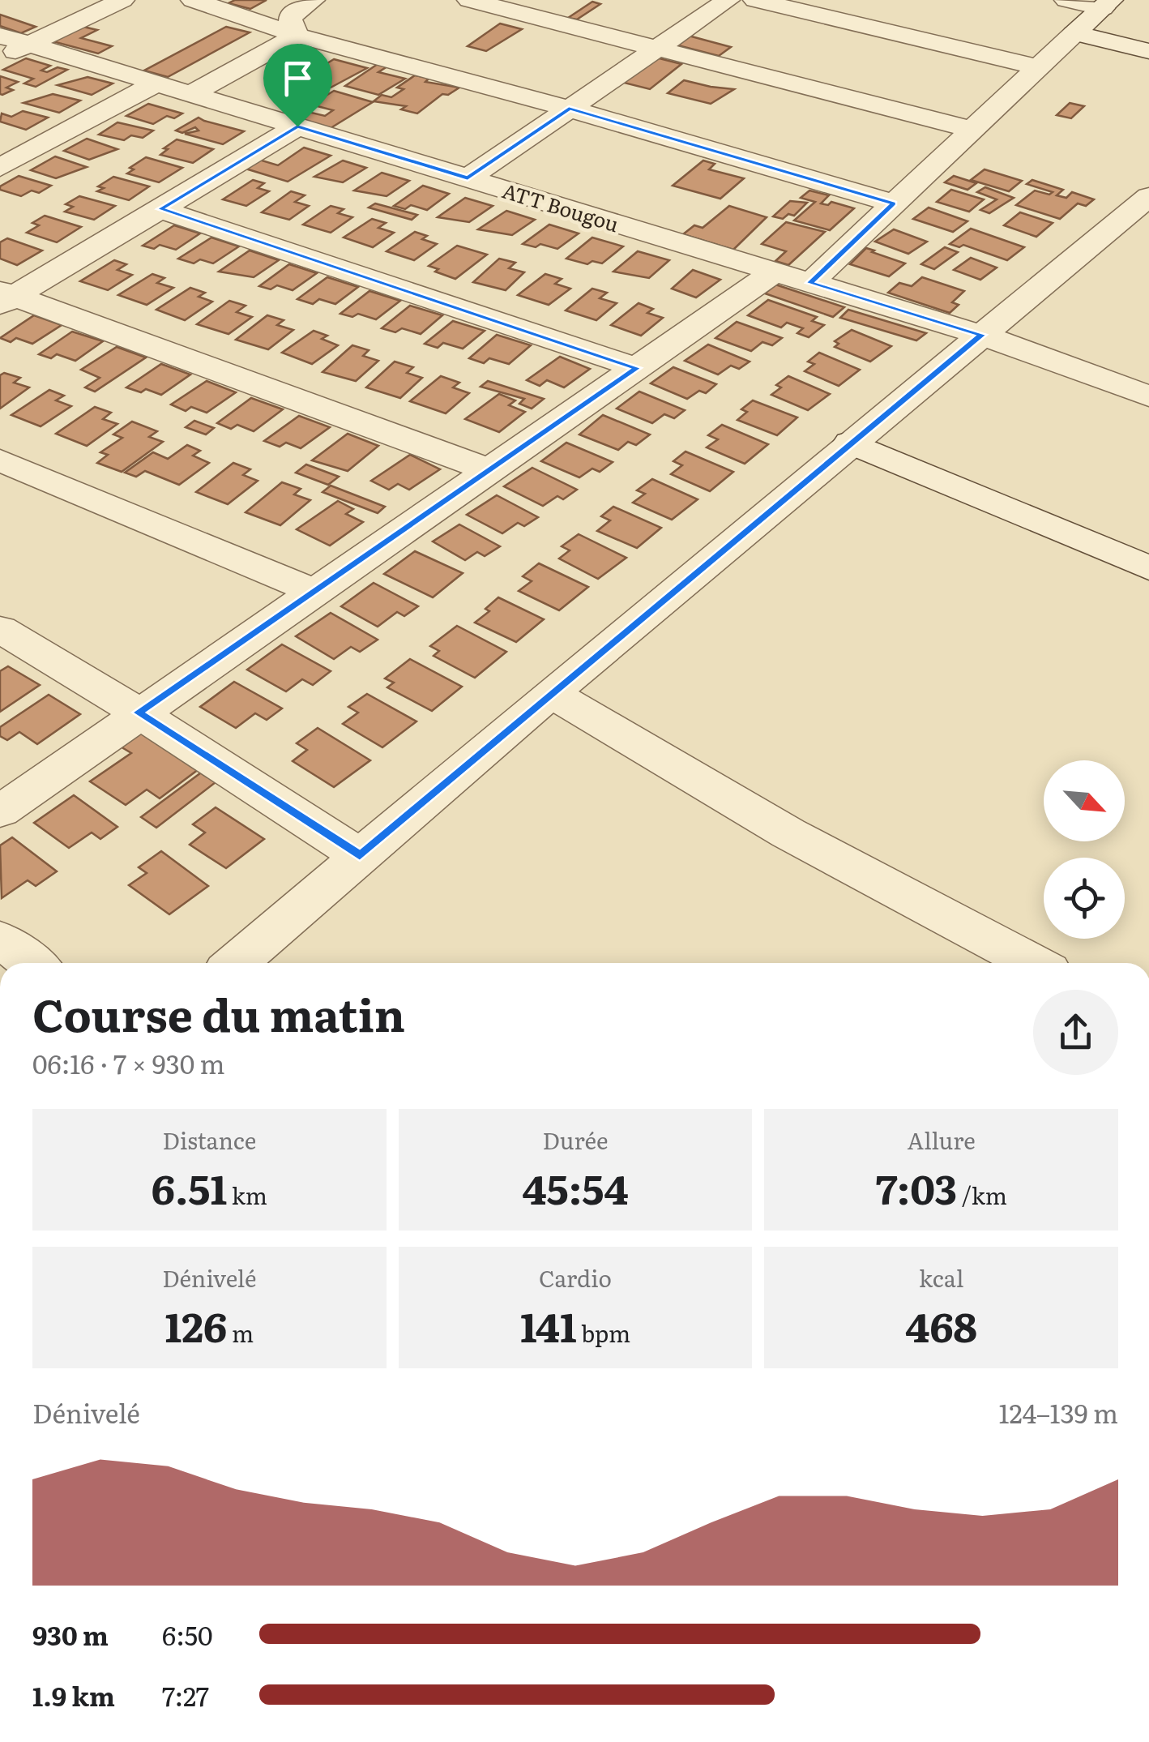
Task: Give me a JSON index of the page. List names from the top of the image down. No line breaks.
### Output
{"streets":{"street":["ATT Bougou"]},"north":"bottom right","page":{"heading":["Course du matin","06:16 · 7 × 930 m"],"stats":[["Distance","6.51 km"],["Durée","45:54"],["Allure","7:03 /km"],["Dénivelé","126 m"],["Cardio","141 bpm"],["kcal","468"]],"chart":["Dénivelé","124–139 m"],"list":[{"name":"930 m","note":"6:50"},{"name":"1.9 km","note":"7:27"}]}}
